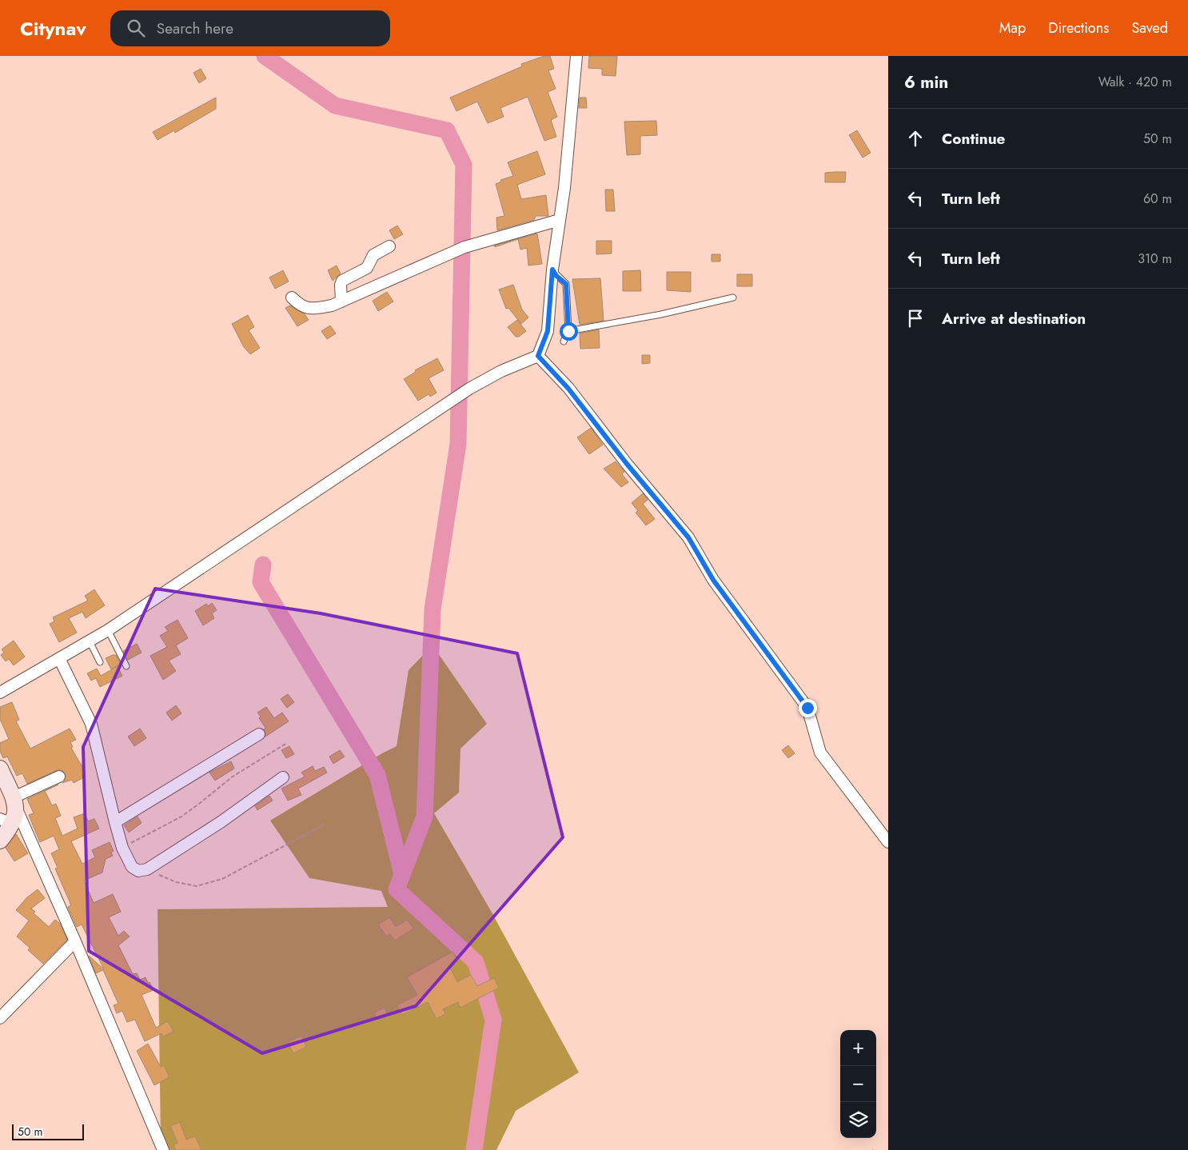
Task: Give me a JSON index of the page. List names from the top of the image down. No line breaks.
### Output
{"scale_bar":"50 m","page":{"header":"Citynav","search":"Search here","nav":["Map","Directions","Saved"],"heading":["6 min","Walk · 420 m"],"list":[["Continue","50 m"],["Turn left","60 m"],["Turn left","310 m"],"Arrive at destination"],"map_buttons":["+","−"],"scale":"50 m"}}
